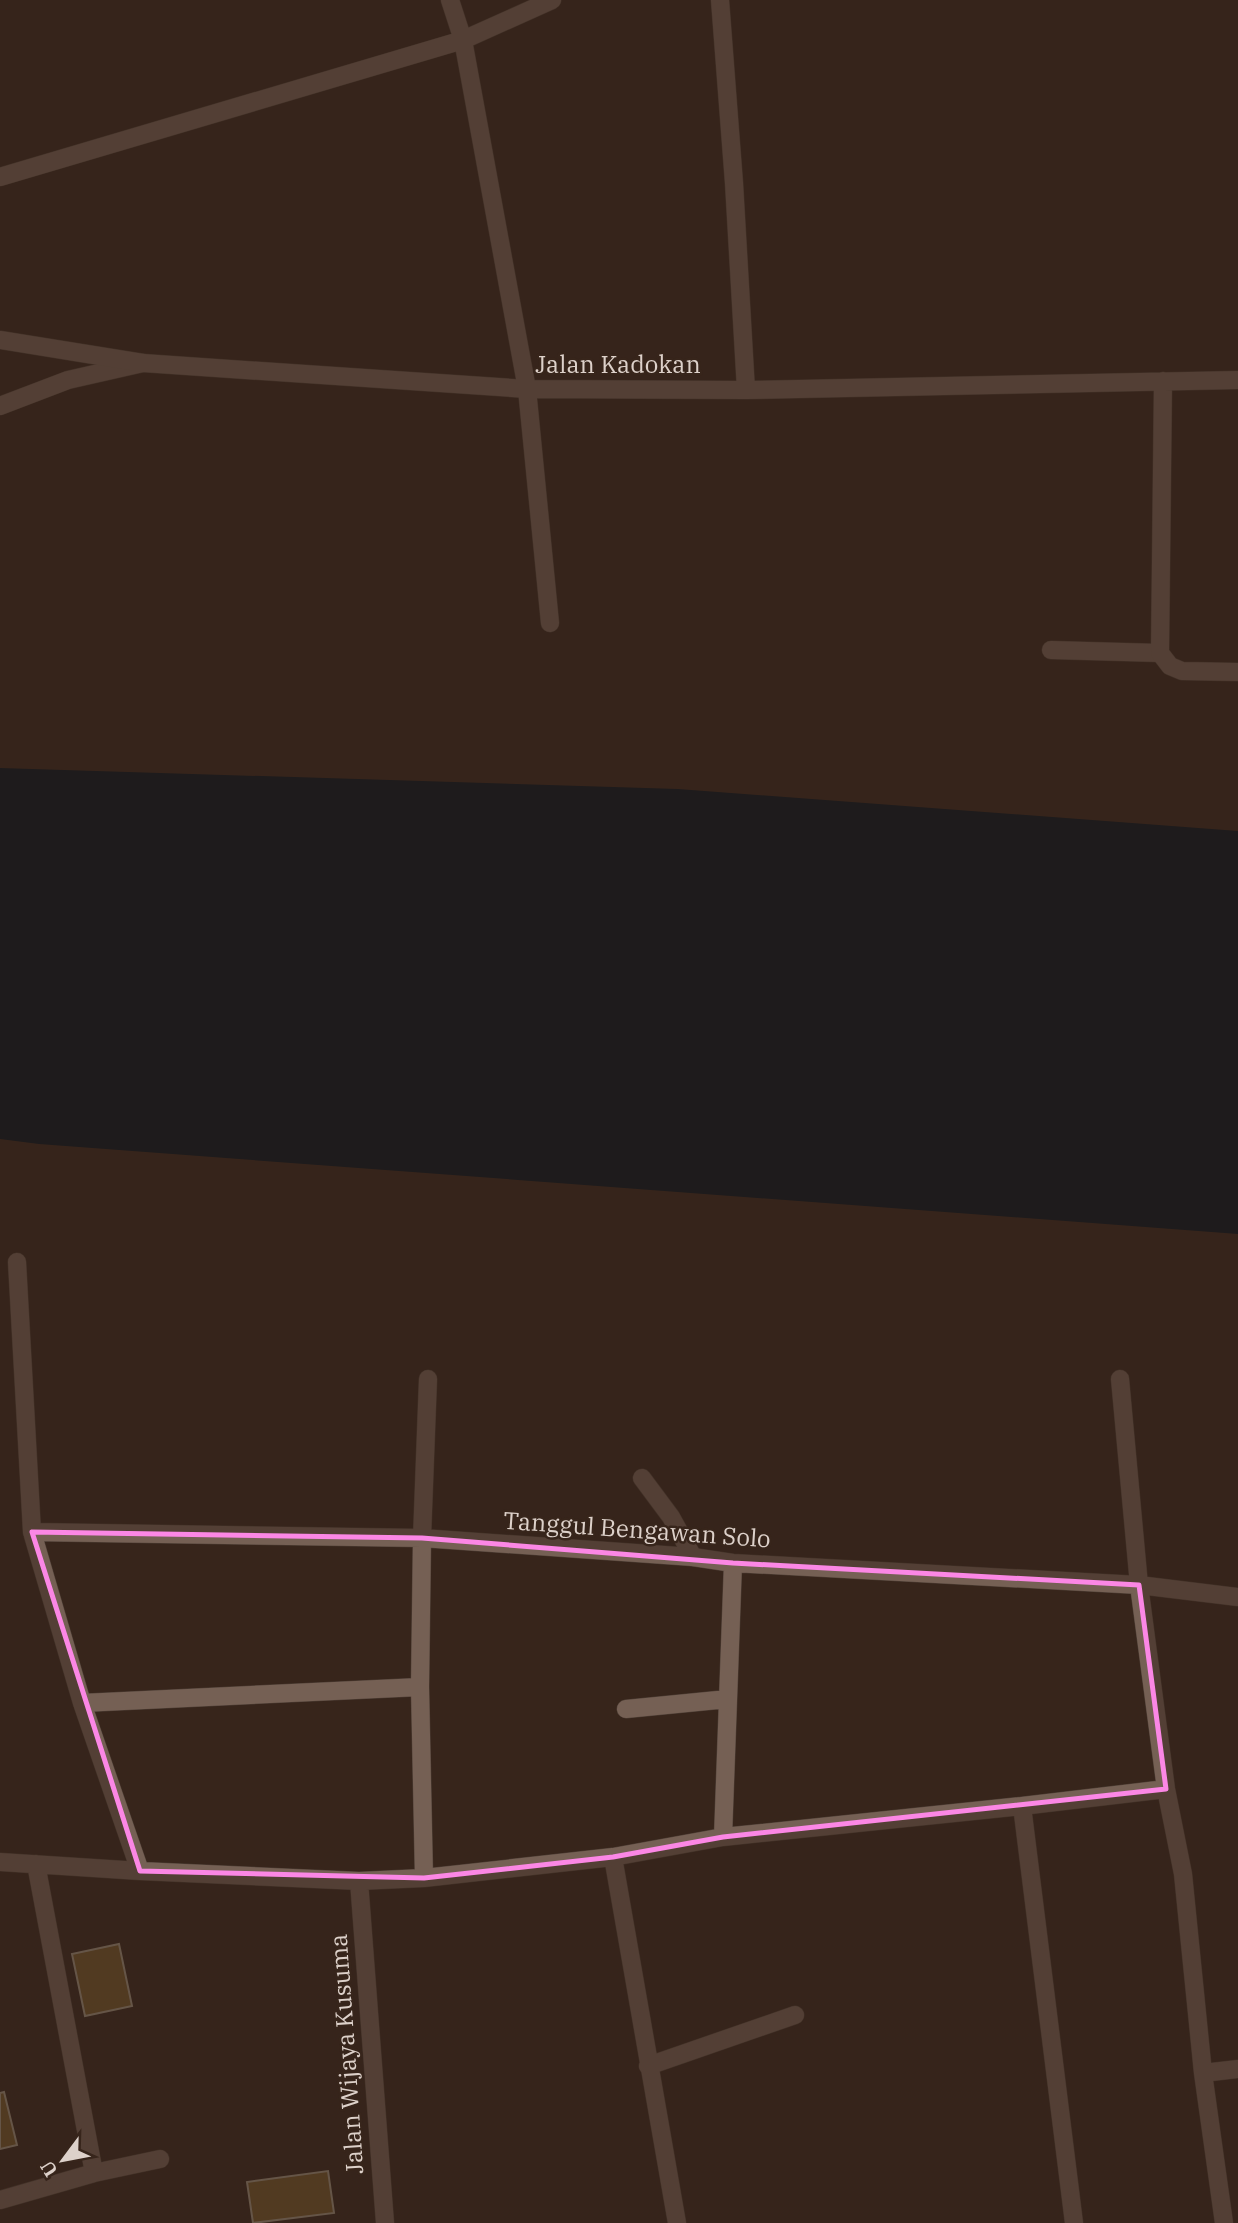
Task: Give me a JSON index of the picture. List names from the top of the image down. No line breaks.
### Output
{"streets":{"street":["Jalan Kadokan","Tanggul Bengawan Solo","Jalan Wijaya Kusuma"]},"north":"bottom left"}
